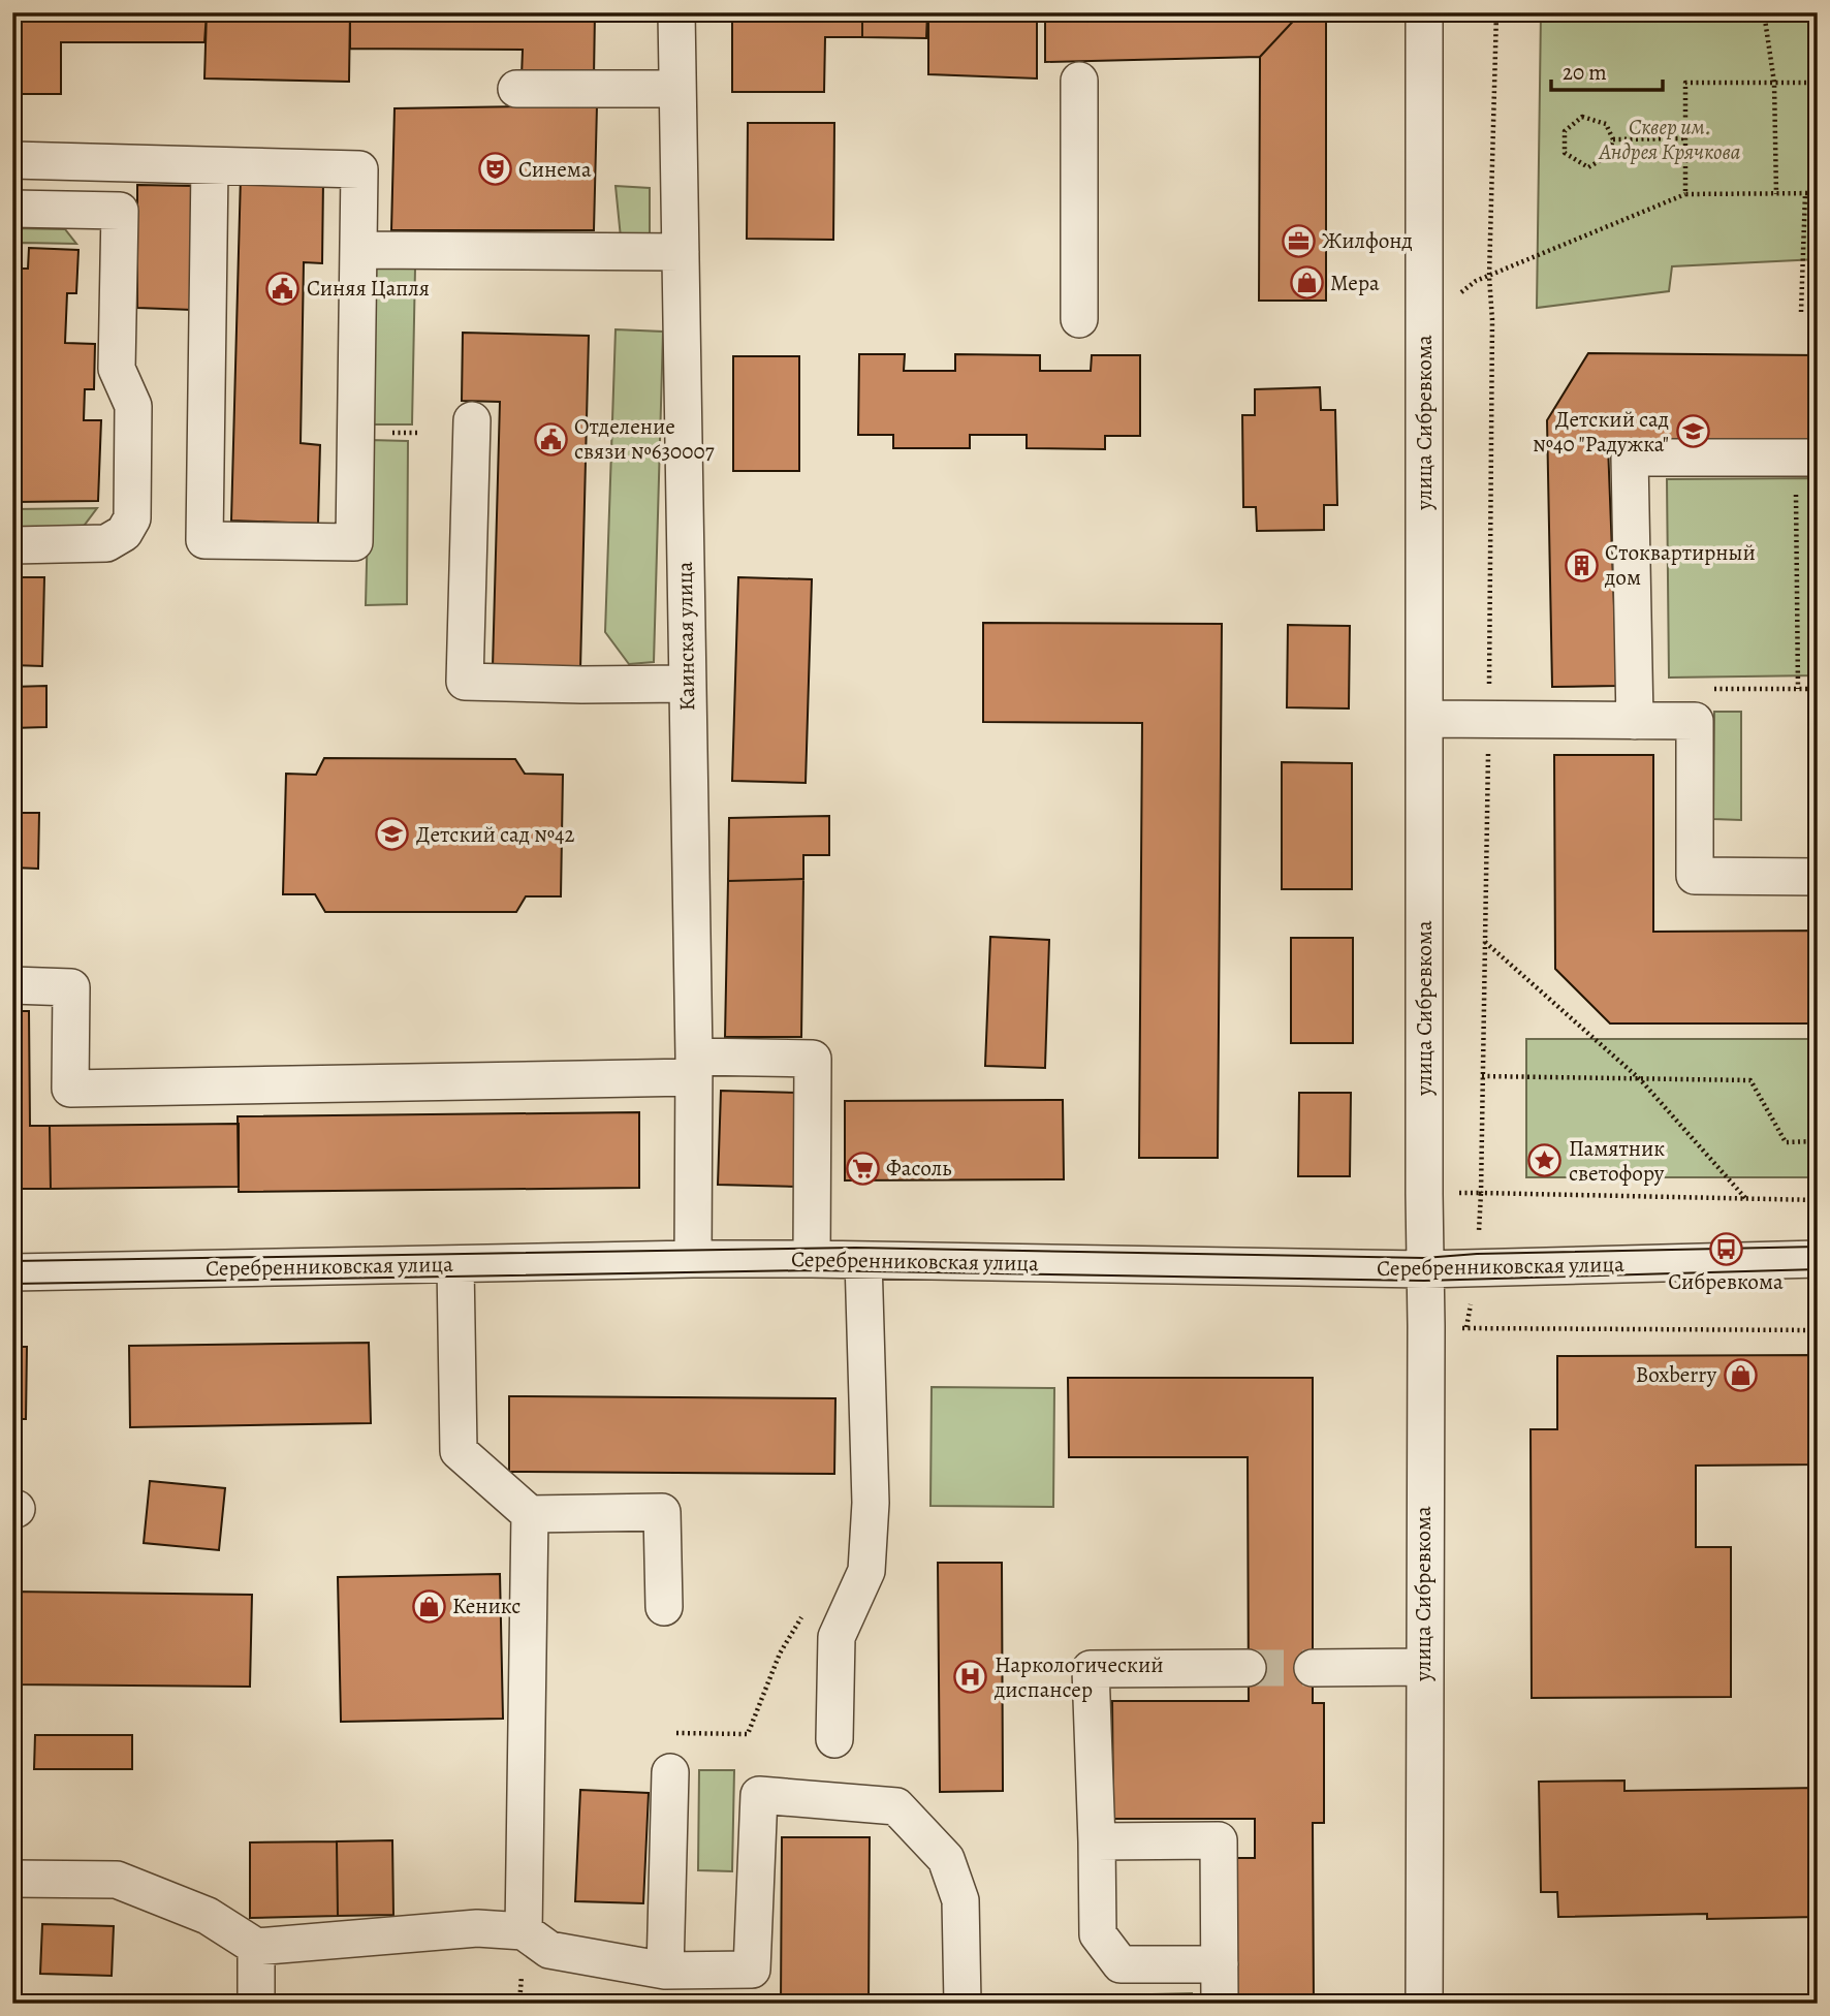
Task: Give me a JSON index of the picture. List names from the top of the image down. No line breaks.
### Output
{"streets":{"street":["улица Сибревкома","Каинская улица","Серебренниковская улица"]},"crossings":[["улица Сибревкома","Серебренниковская улица"],["Каинская улица","Серебренниковская улица"]],"parks":["Сквер им. Андрея Крячкова"],"places":{"theatre":["Синема"],"office":["Жилфонд"],"shop":["Мера","Boxberry","Кеникс"],"public building":["Синяя Цапля","Отделение связи №630007"],"school or university":["Детский сад №40 \"Радужка\"","Детский сад №42"],"building":["Стоквартирный дом"],"place":["Памятник светофору"],"supermarket":["Фасоль"],"bus stop":["Сибревкома"],"hospital":["Наркологический диспансер"]},"scale_bar":"20 m"}
